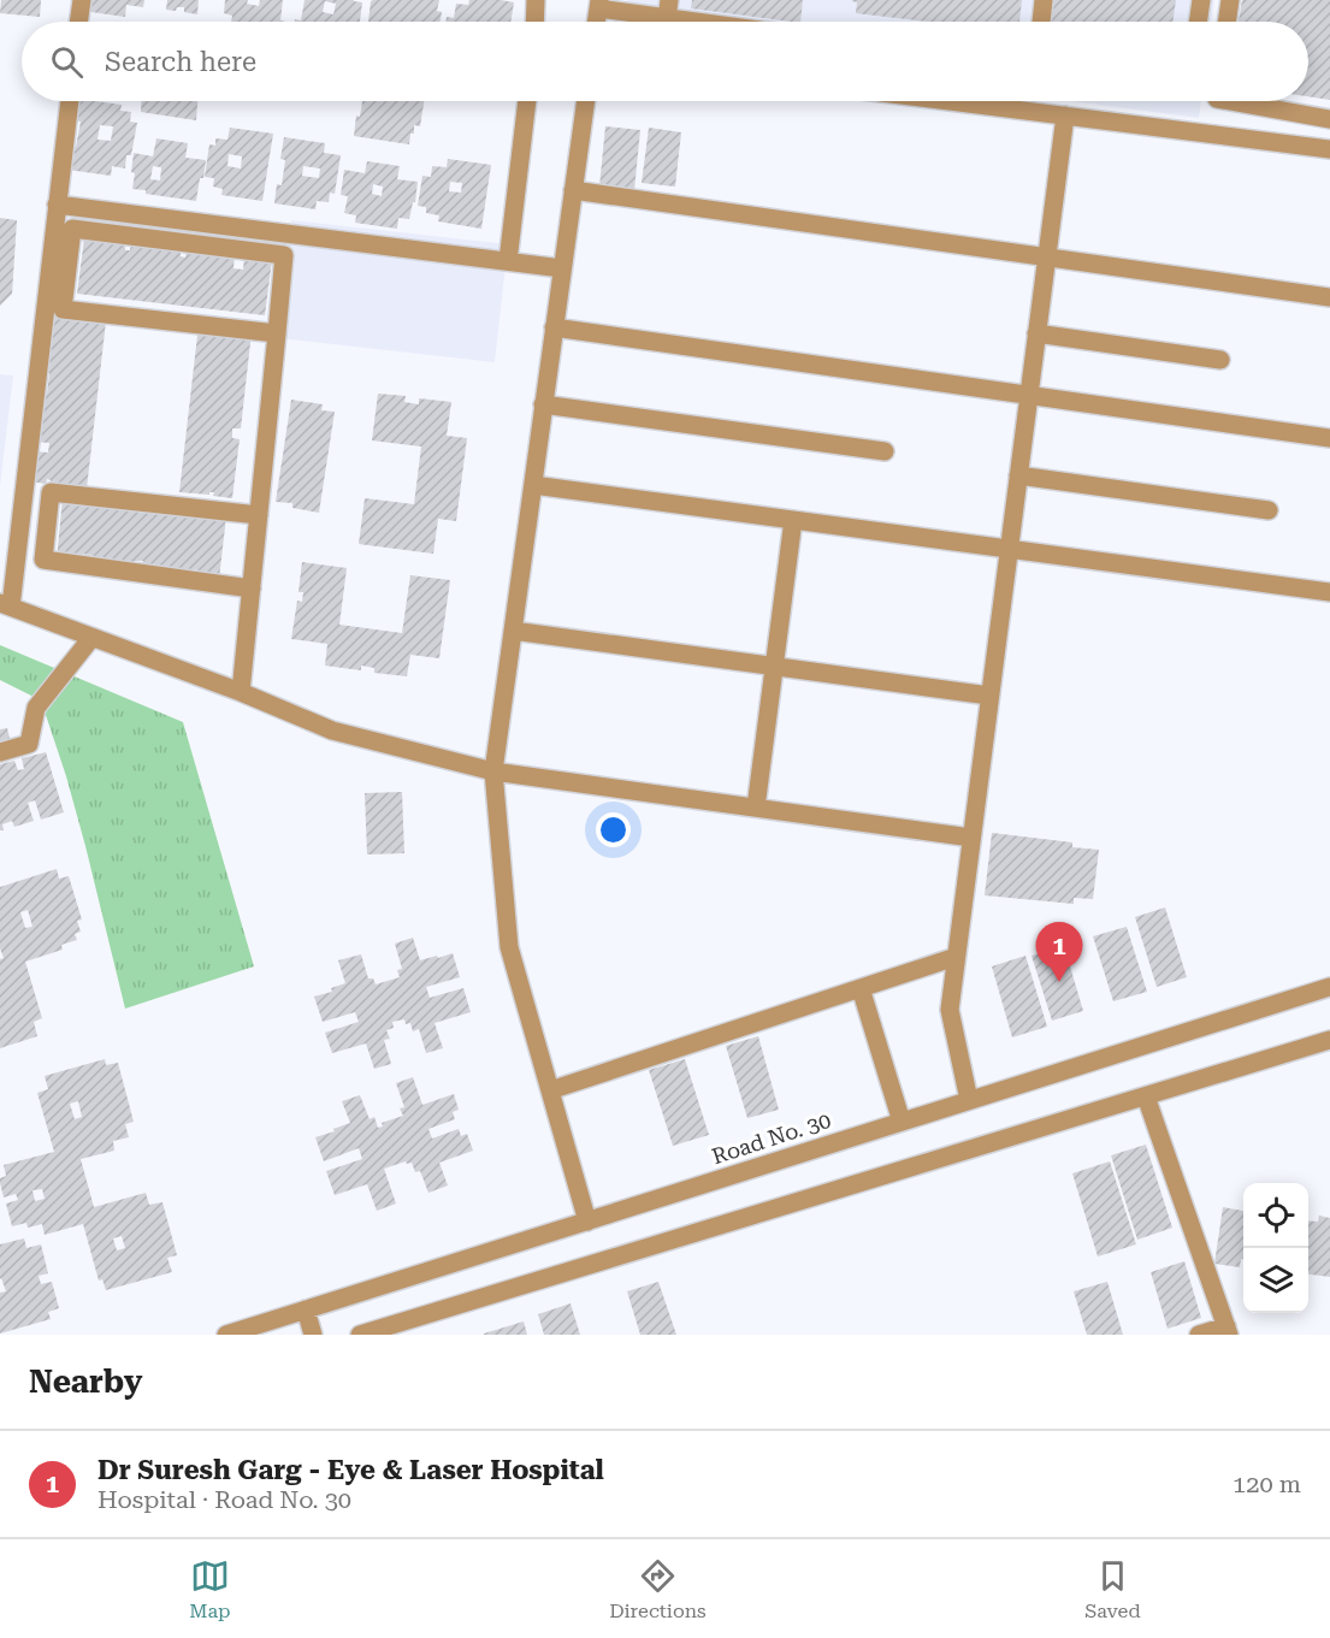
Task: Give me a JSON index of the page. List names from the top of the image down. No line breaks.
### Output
{"streets":{"street":["Road No. 30"]},"page":{"search":"Search here","pins":"1","heading":"Nearby","list":[{"mark":"1","name":"Dr Suresh Garg - Eye & Laser Hospital","note":"Hospital · Road No. 30","value":"120 m"}],"nav":["Map","Directions","Saved"]}}
